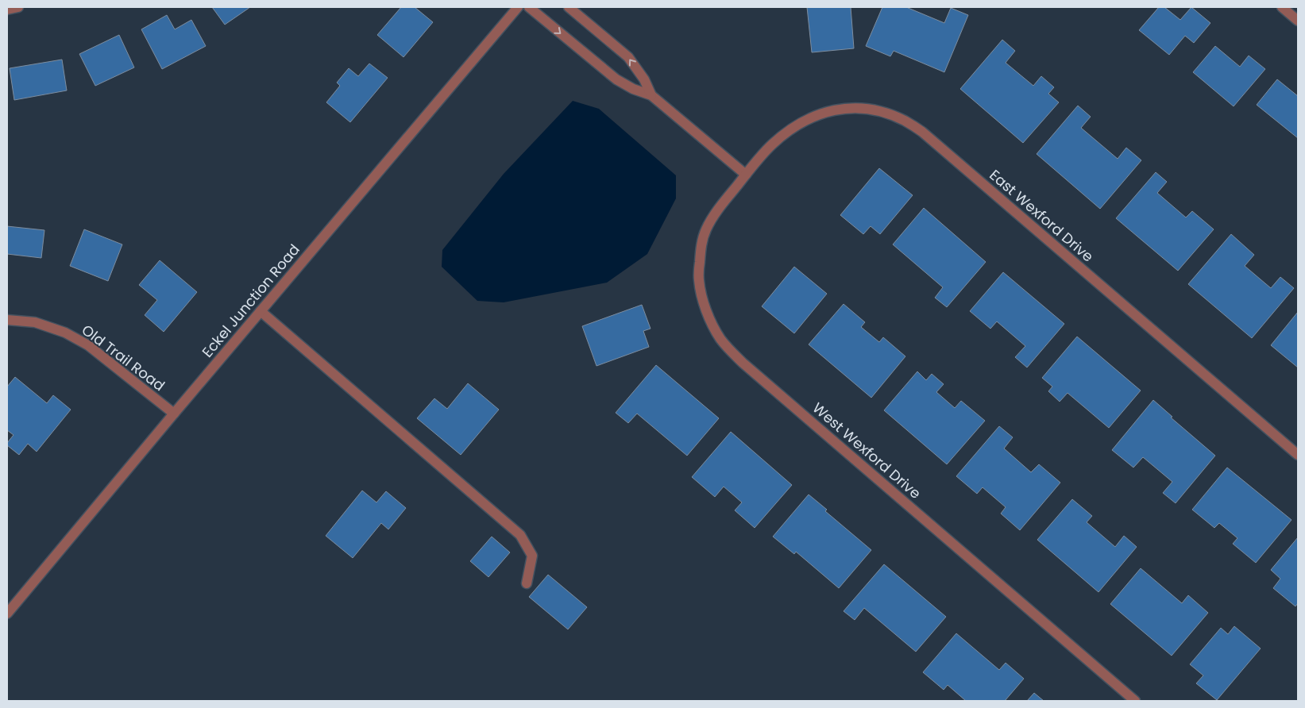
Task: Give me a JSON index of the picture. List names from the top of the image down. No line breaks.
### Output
{"streets":{"street":["East Wexford Drive","Eckel Junction Road","Old Trail Road","West Wexford Drive"]},"crossings":[["East Wexford Drive","West Wexford Drive"],["Eckel Junction Road","Old Trail Road"]]}
